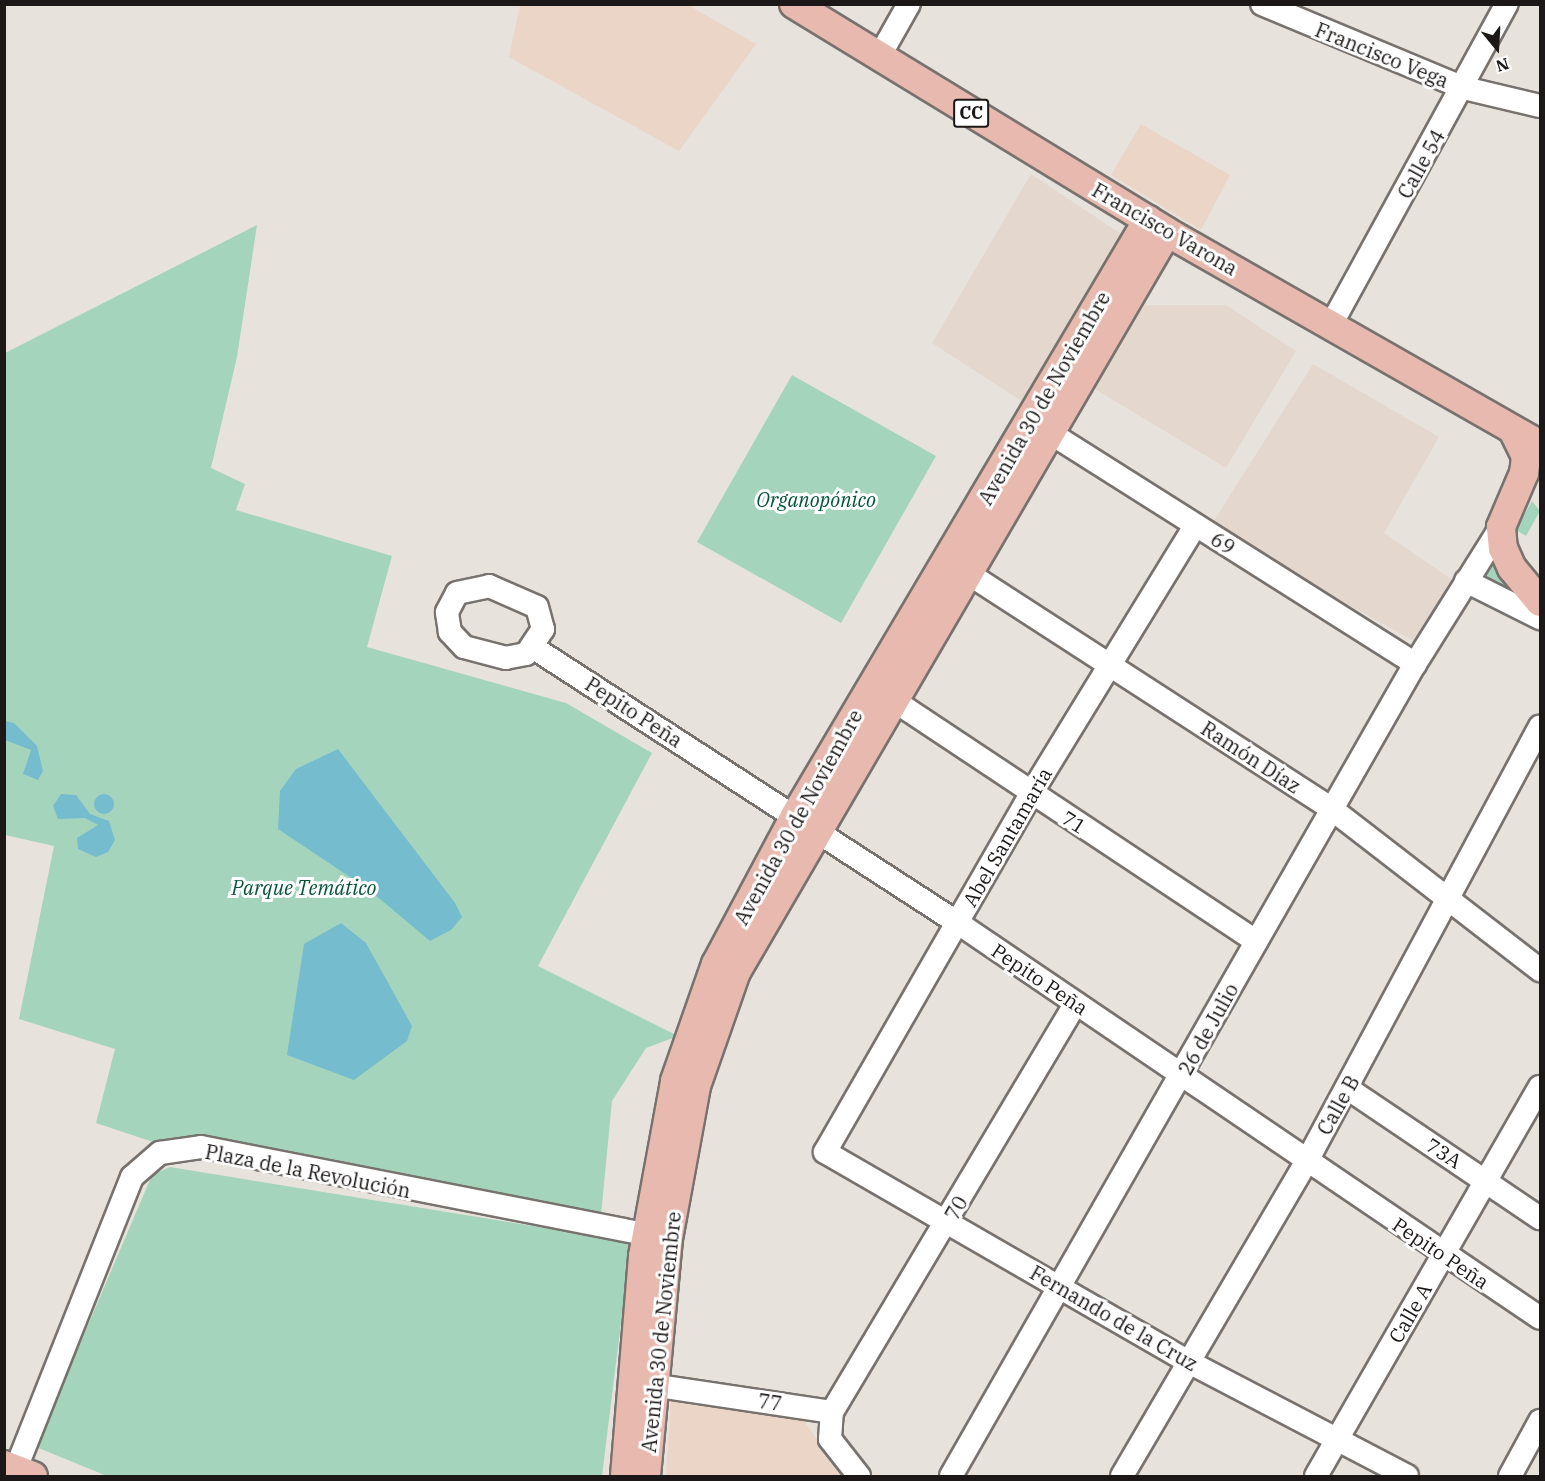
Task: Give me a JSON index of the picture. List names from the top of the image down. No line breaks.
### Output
{"streets":{"main road":["CC","Francisco Varona","Avenida 30 de Noviembre"],"street":["Francisco Vega","Calle 54","69","Pepito Peña","Ramón Díaz","71","Abel Santamaría","26 de Julio","Calle B","73A","Plaza de la Revolución","70","Calle A","Fernando de la Cruz","77"]},"crossings":[["Francisco Vega","Calle 54"],["Calle 54","Francisco Varona"],["Francisco Varona","Avenida 30 de Noviembre"],["Avenida 30 de Noviembre","69"],["Avenida 30 de Noviembre","Pepito Peña"],["Avenida 30 de Noviembre","Ramón Díaz"],["Avenida 30 de Noviembre","71"],["Avenida 30 de Noviembre","Plaza de la Revolución"],["Avenida 30 de Noviembre","77"],["69","Abel Santamaría"],["69","26 de Julio"],["Pepito Peña","Abel Santamaría"],["Pepito Peña","26 de Julio"],["Pepito Peña","Calle B"],["Pepito Peña","70"],["Pepito Peña","Calle A"],["Ramón Díaz","Abel Santamaría"],["Ramón Díaz","26 de Julio"],["Ramón Díaz","Calle B"],["71","Abel Santamaría"],["71","26 de Julio"],["Abel Santamaría","Fernando de la Cruz"],["26 de Julio","Fernando de la Cruz"],["Calle B","73A"],["Calle B","Fernando de la Cruz"],["73A","Calle A"],["70","Fernando de la Cruz"],["70","77"],["Calle A","Fernando de la Cruz"]],"parks":["Organopónico","Parque Temático"],"north":"bottom"}
